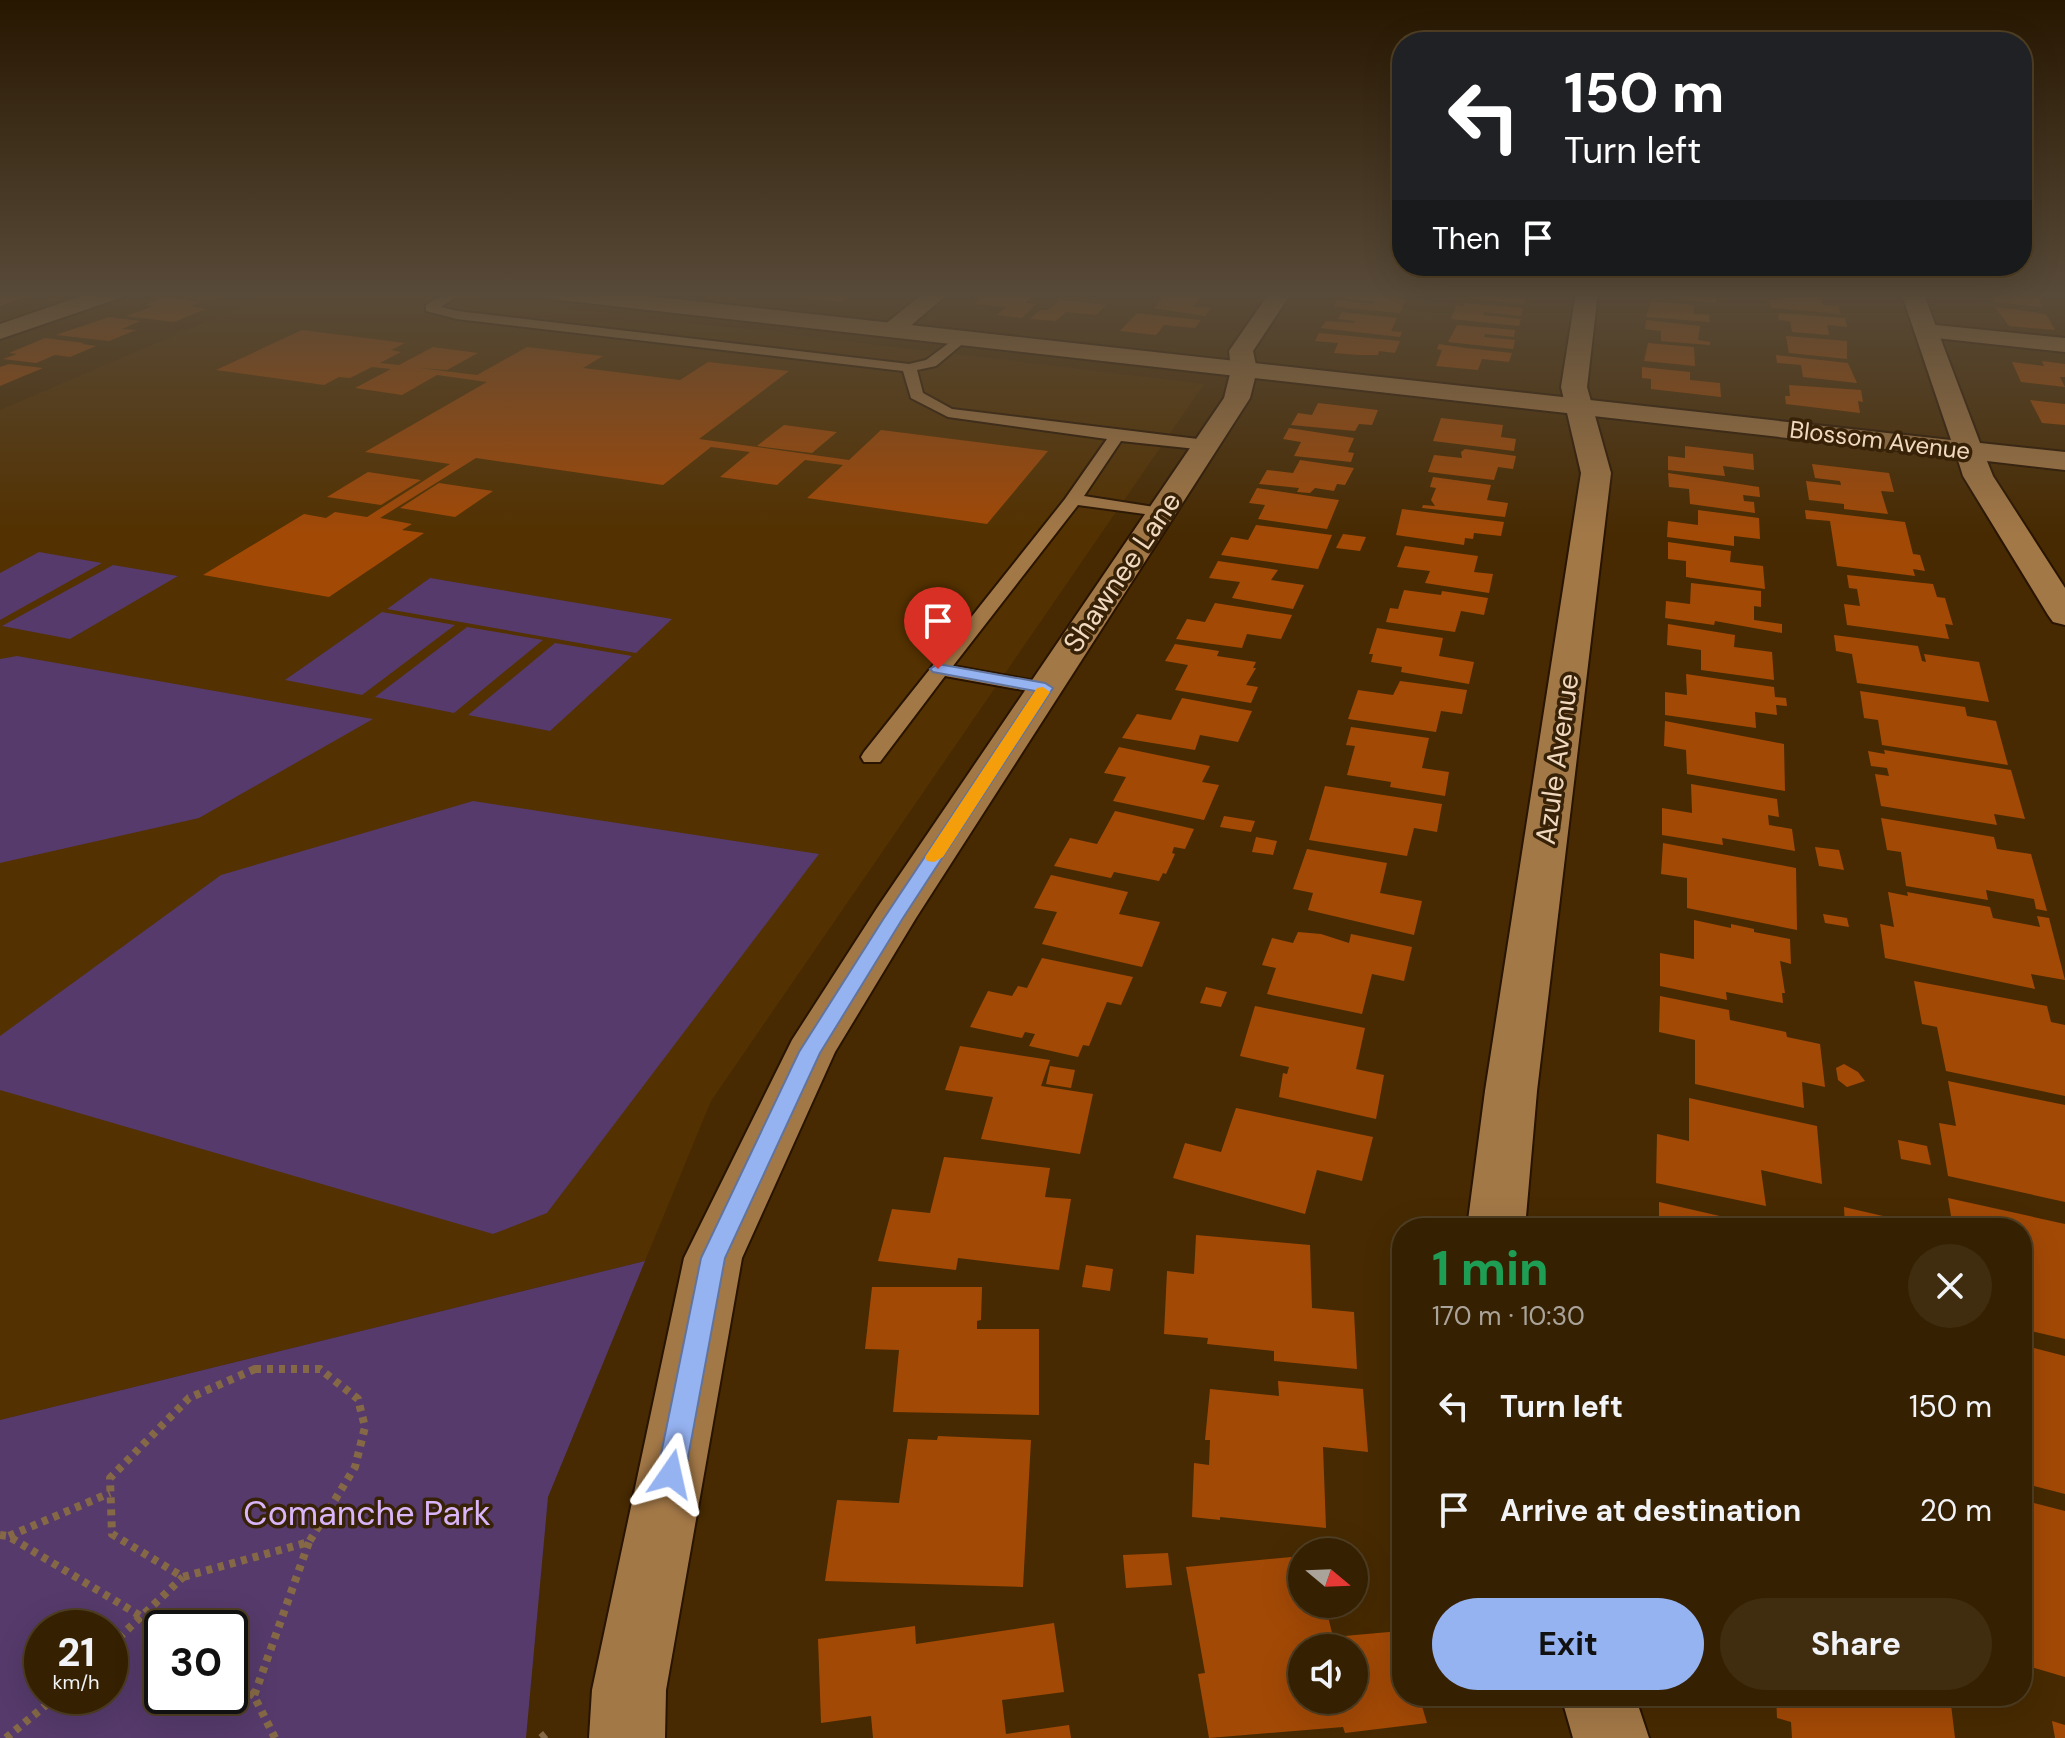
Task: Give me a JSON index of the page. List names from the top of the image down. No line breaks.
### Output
{"streets":{"street":["Blossom Avenue","Shawnee Lane","Azule Avenue"]},"crossings":[["Blossom Avenue","Azule Avenue"]],"parks":["Comanche Park"],"north":"right","page":{"turn":["150 m","Turn left"],"then":"Then","heading":["1 min","170 m · 10:30"],"list":[{"name":"Turn left","value":"150 m"},{"name":"Arrive at destination","value":"20 m"}],"buttons":["Exit","Share"],"speed":"21 km/h","limit":"30"}}
